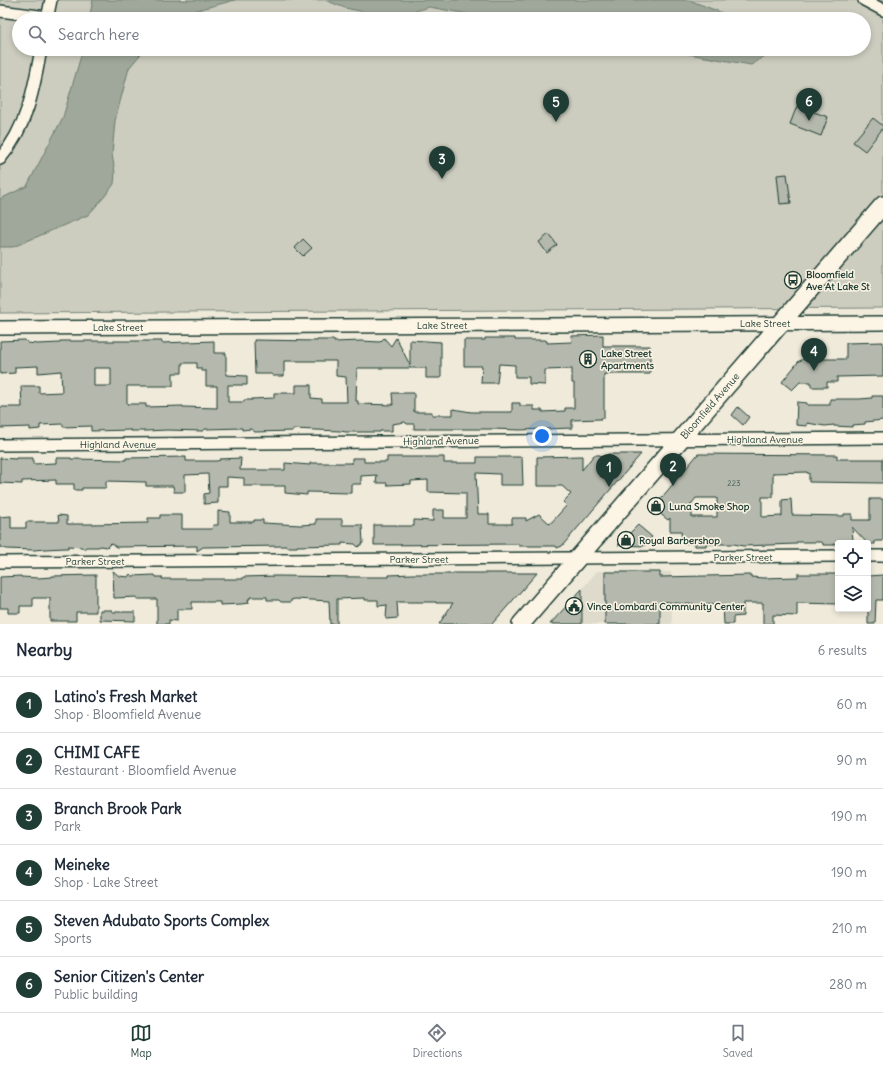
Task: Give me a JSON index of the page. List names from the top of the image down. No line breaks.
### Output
{"streets":{"main road":["Bloomfield Avenue"],"street":["Lake Street","Highland Avenue","Parker Street"]},"crossings":[["Lake Street","Bloomfield Avenue"],["Bloomfield Avenue","Highland Avenue"],["Bloomfield Avenue","Parker Street"]],"places":{"bus stop":["Bloomfield Ave At Lake St"],"building":["Lake Street Apartments"],"shop":["Luna Smoke Shop","Royal Barbershop"],"public building":["Vince Lombardi Community Center"]},"house_numbers":["223"],"page":{"search":"Search here","pins":["6","5","3","4","2","1"],"heading":["Nearby","6 results"],"list":[{"mark":"1","name":"Latino's Fresh Market","note":"Shop · Bloomfield Avenue","value":"60 m"},{"mark":"2","name":"CHIMI CAFE","note":"Restaurant · Bloomfield Avenue","value":"90 m"},{"mark":"3","name":"Branch Brook Park","note":"Park","value":"190 m"},{"mark":"4","name":"Meineke","note":"Shop · Lake Street","value":"190 m"},{"mark":"5","name":"Steven Adubato Sports Complex","note":"Sports","value":"210 m"},{"mark":"6","name":"Senior Citizen's Center","note":"Public building","value":"280 m"}],"nav":["Map","Directions","Saved"]}}
